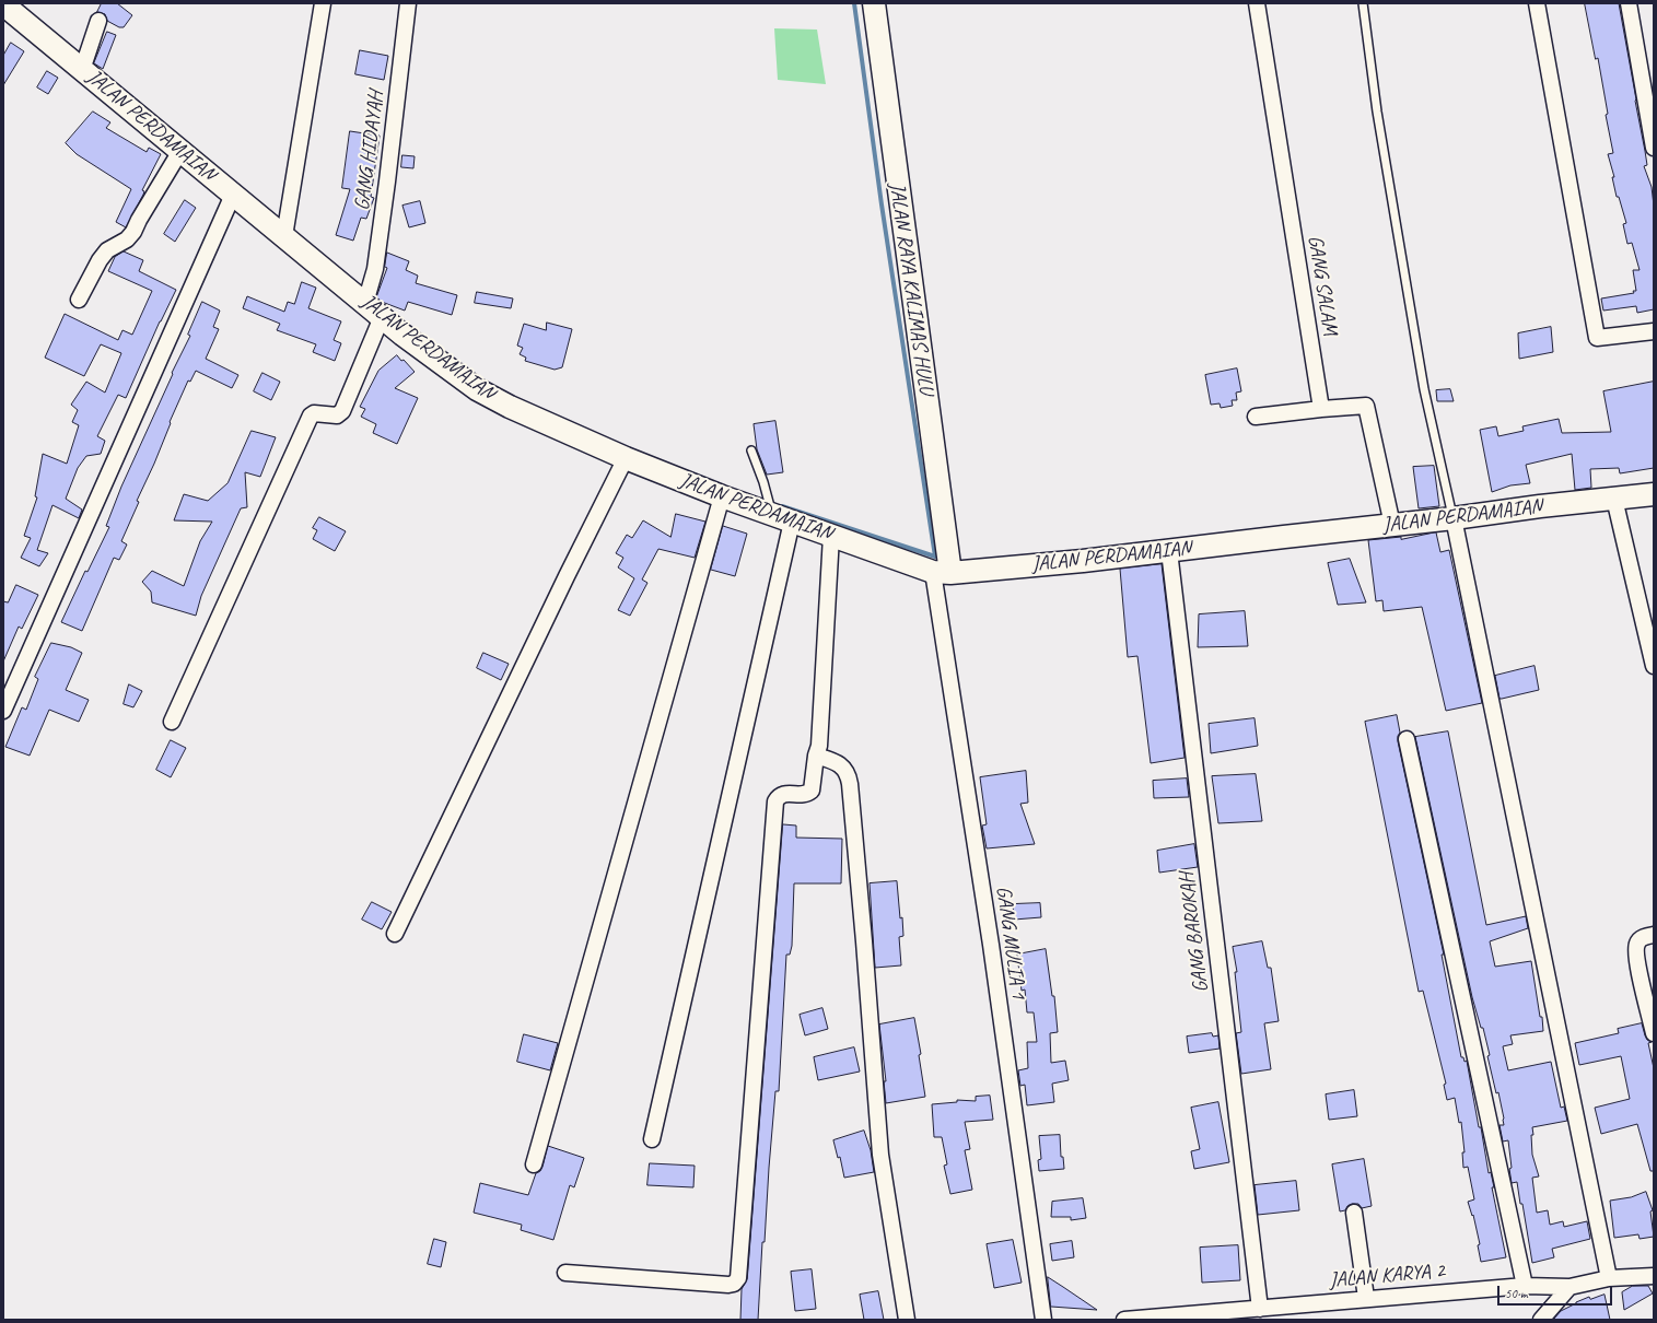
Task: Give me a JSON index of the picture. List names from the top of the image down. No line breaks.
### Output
{"streets":{"street":["JALAN PERDAMAIAN","GANG HIDAYAH","GANG SALAM","JALAN RAYA KALIMAS HULU","GANG BAROKAH","GANG MULIA 1","JALAN KARYA 2"]},"crossings":[["JALAN PERDAMAIAN","GANG HIDAYAH"],["JALAN PERDAMAIAN","JALAN RAYA KALIMAS HULU"],["JALAN PERDAMAIAN","GANG BAROKAH"],["JALAN PERDAMAIAN","GANG MULIA 1"],["JALAN RAYA KALIMAS HULU","GANG MULIA 1"],["GANG BAROKAH","JALAN KARYA 2"]],"scale_bar":"50 m"}
